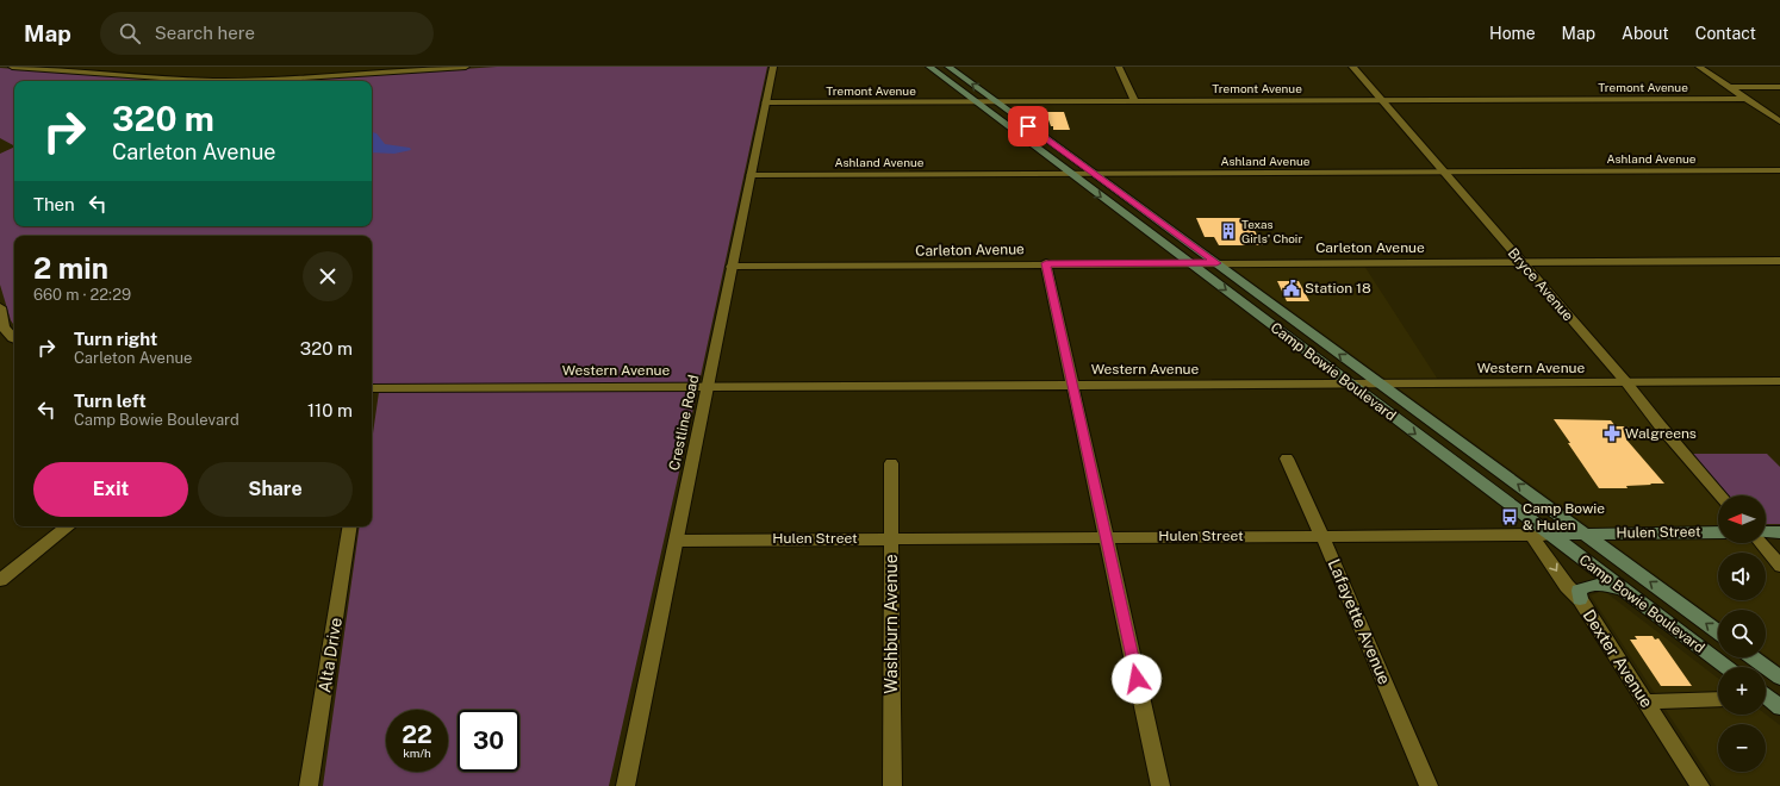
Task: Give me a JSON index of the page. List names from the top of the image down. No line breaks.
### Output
{"streets":{"main road":["Camp Bowie Boulevard","Hulen Street"],"street":["Tremont Avenue","Ashland Avenue","Carleton Avenue","Bryce Avenue","Western Avenue","Crestline Road","Lafayette Avenue","Washburn Avenue","Alta Drive","Dexter Avenue"]},"crossings":[["Tremont Avenue","Bryce Avenue"],["Tremont Avenue","Camp Bowie Boulevard"],["Tremont Avenue","Crestline Road"],["Ashland Avenue","Bryce Avenue"],["Ashland Avenue","Camp Bowie Boulevard"],["Ashland Avenue","Crestline Road"],["Carleton Avenue","Bryce Avenue"],["Carleton Avenue","Camp Bowie Boulevard"],["Carleton Avenue","Crestline Road"],["Bryce Avenue","Western Avenue"],["Western Avenue","Camp Bowie Boulevard"],["Western Avenue","Crestline Road"],["Camp Bowie Boulevard","Hulen Street"],["Crestline Road","Hulen Street"],["Hulen Street","Lafayette Avenue"],["Hulen Street","Washburn Avenue"],["Hulen Street","Dexter Avenue"]],"places":{"building":["Texas Girls' Choir"],"public building":["Station 18"],"pharmacy":["Walgreens"],"bus stop":["Camp Bowie & Hulen"]},"north":"left","page":{"header":"Map","search":"Search here","nav":["Home","Map","About","Contact"],"turn":["320 m","Carleton Avenue"],"then":"Then","heading":["2 min","660 m · 22:29"],"list":[{"name":"Turn right","note":"Carleton Avenue","value":"320 m"},{"name":"Turn left","note":"Camp Bowie Boulevard","value":"110 m"}],"buttons":["Exit","Share"],"map_buttons":["+","−"],"speed":"22 km/h","limit":"30"}}
